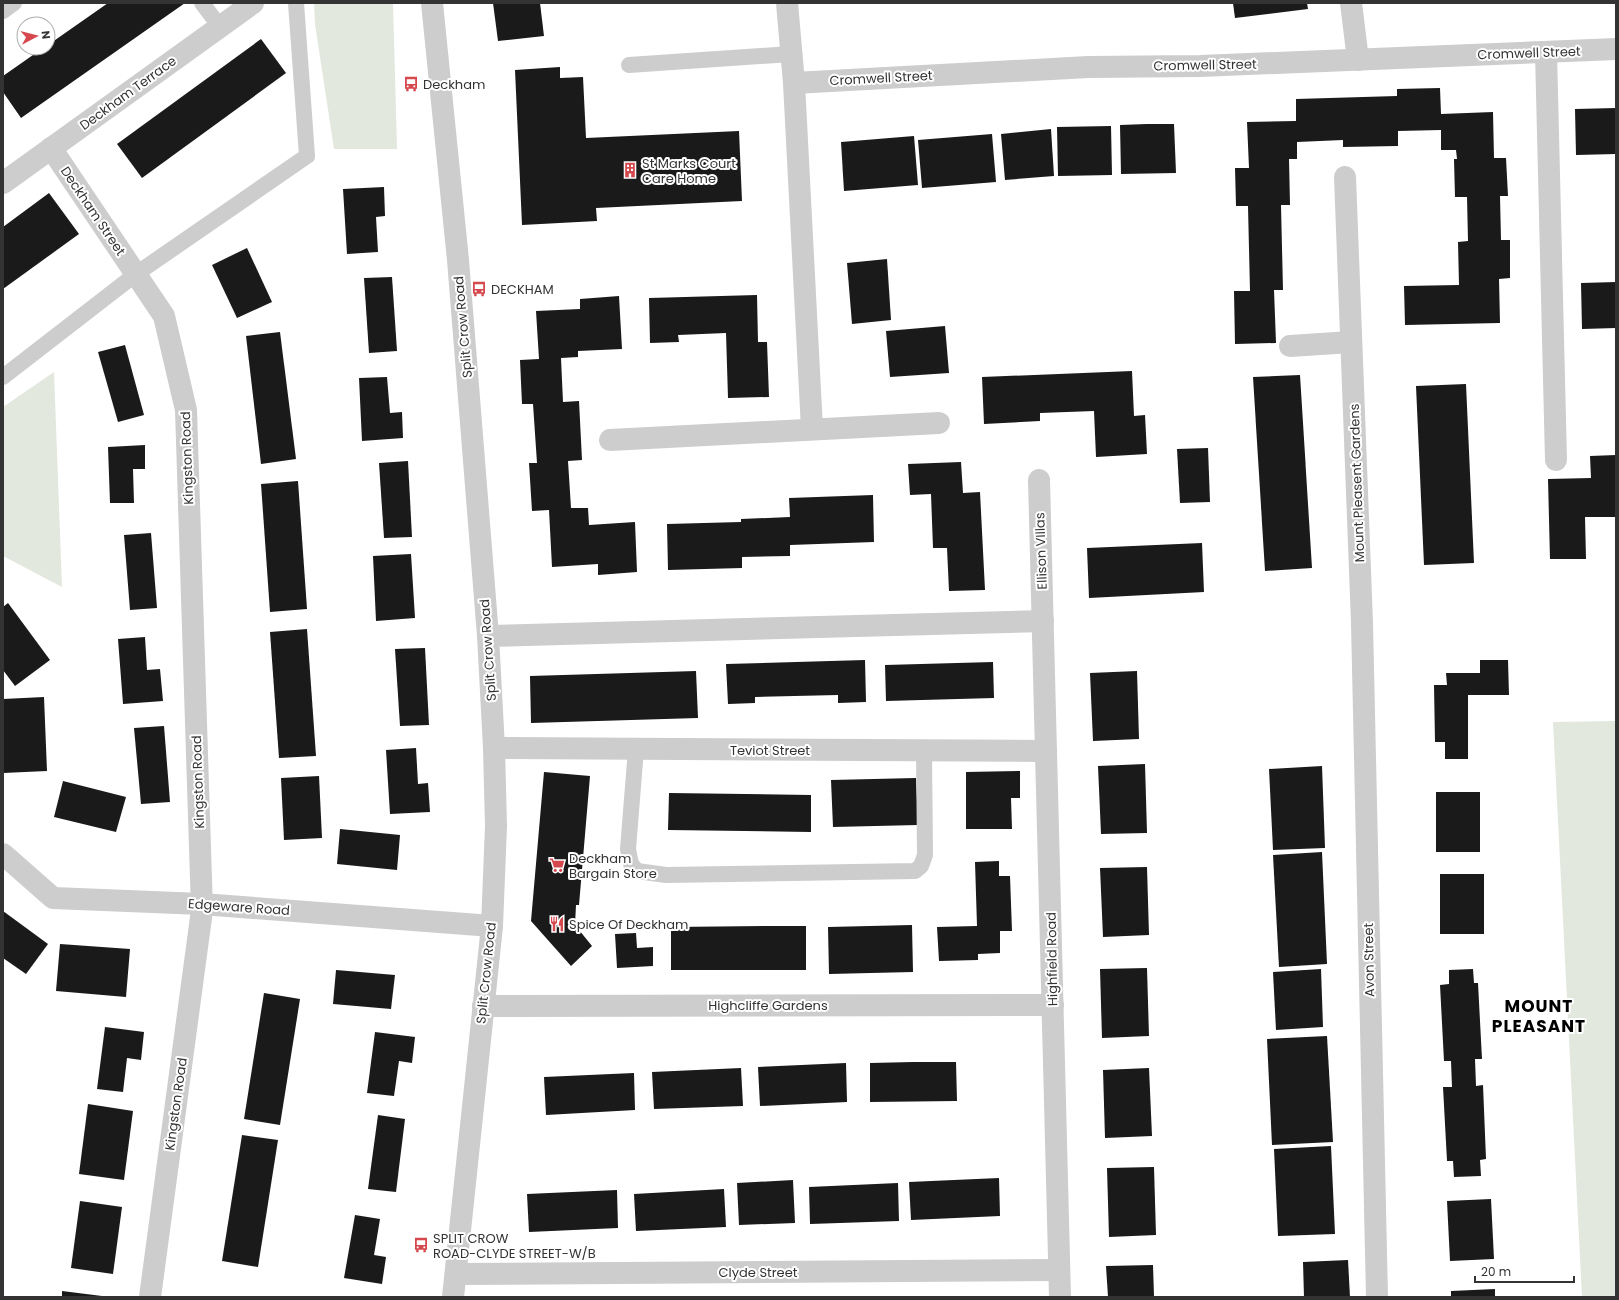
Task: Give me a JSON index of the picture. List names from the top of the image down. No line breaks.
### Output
{"streets":{"street":["Cromwell Street","Deckham Terrace","Deckham Street","Split Crow Road","Kingston Road","Mount Pleasent Gardens","Ellison VIllas","Teviot Street","Edgeware Road","Highfield Road","Avon Street","Highcliffe Gardens","Clyde Street"]},"crossings":[["Deckham Terrace","Deckham Street"],["Deckham Street","Kingston Road"],["Split Crow Road","Teviot Street"],["Split Crow Road","Edgeware Road"],["Split Crow Road","Highcliffe Gardens"],["Split Crow Road","Clyde Street"],["Kingston Road","Edgeware Road"],["Mount Pleasent Gardens","Avon Street"],["Ellison VIllas","Highfield Road"],["Teviot Street","Highfield Road"],["Highfield Road","Highcliffe Gardens"],["Highfield Road","Clyde Street"]],"districts":["MOUNT PLEASANT"],"places":{"bus stop":["Deckham","DECKHAM","SPLIT CROW ROAD-CLYDE STREET-W/B"],"building":["St Marks Court Care Home"],"supermarket":["Deckham Bargain Store"],"restaurant":["Spice Of Deckham"]},"scale_bar":"20 m","north":"right"}
